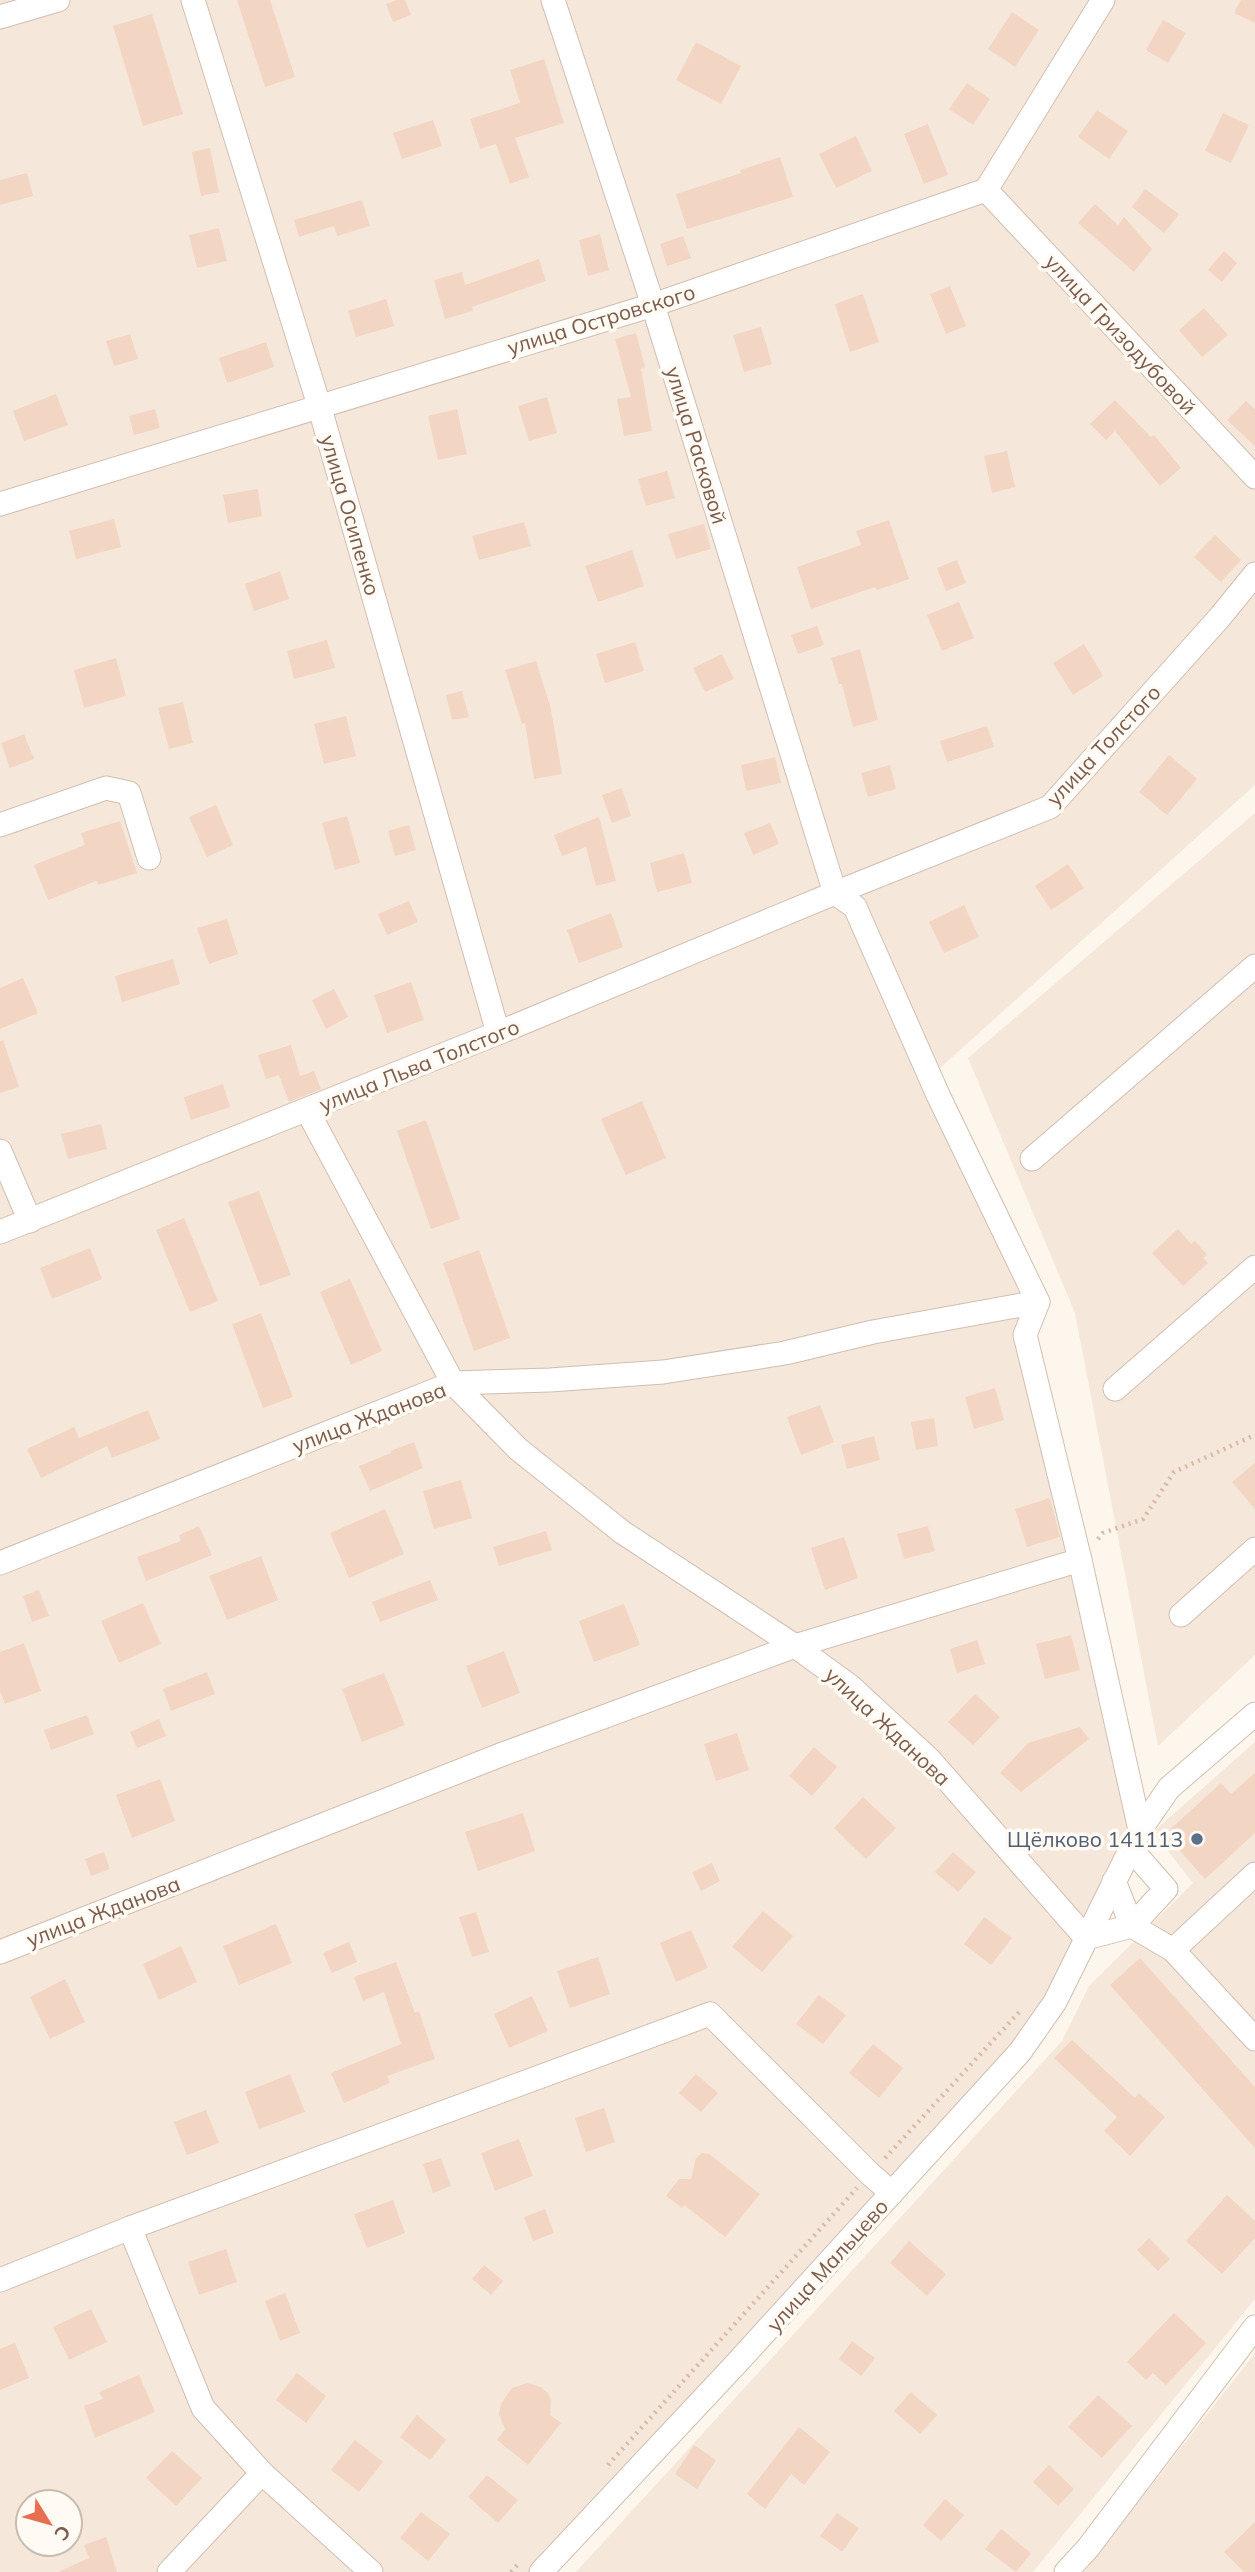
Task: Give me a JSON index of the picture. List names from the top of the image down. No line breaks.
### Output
{"streets":{"street":["улица Островского","улица Гризодубовой","улица Расковой","улица Осипенко","улица Толстого","улица Льва Толстого","улица Жданова","улица Мальцево"]},"crossings":[["улица Островского","улица Гризодубовой"],["улица Островского","улица Расковой"],["улица Островского","улица Осипенко"],["улица Расковой","улица Толстого"],["улица Расковой","улица Льва Толстого"],["улица Осипенко","улица Льва Толстого"],["улица Толстого","улица Льва Толстого"],["улица Жданова","улица Мальцево"]],"places":["Щёлково 141113"],"north":"bottom right"}
